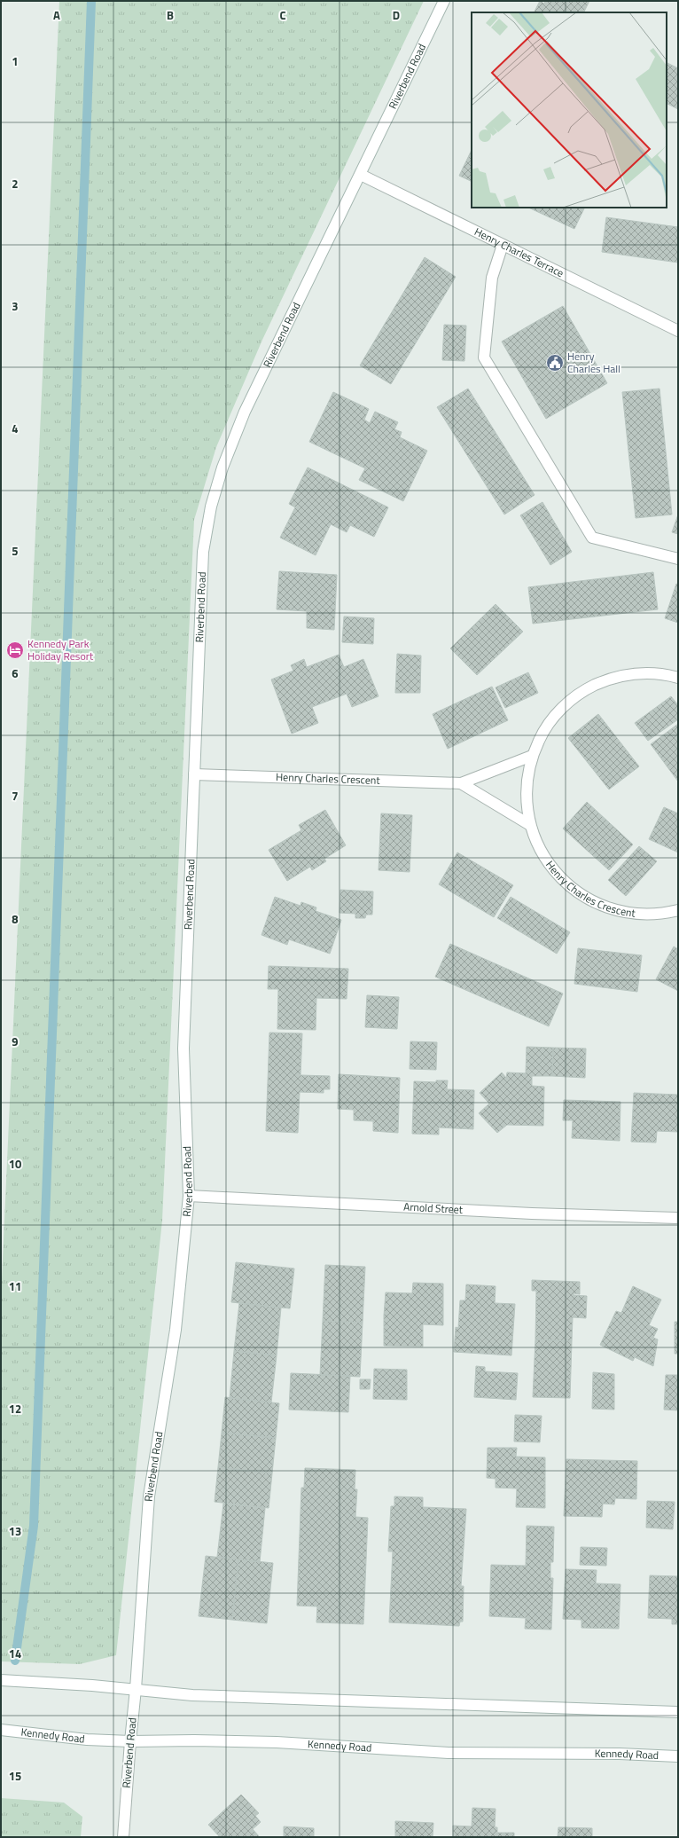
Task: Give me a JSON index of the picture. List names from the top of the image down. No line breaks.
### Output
{"streets":{"main road":["Riverbend Road","Henry Charles Terrace","Henry Charles Crescent","Arnold Street","Kennedy Road"]},"crossings":[["Riverbend Road","Henry Charles Terrace"],["Riverbend Road","Henry Charles Crescent"],["Riverbend Road","Arnold Street"],["Riverbend Road","Kennedy Road"]],"places":{"public building":["Henry Charles Hall"],"hotel":["Kennedy Park Holiday Resort"]},"grid":{"columns":["A","B","C","D"],"rows":["1","2","3","4","5","6","7","8","9","10","11","12","13","14","15"]}}
